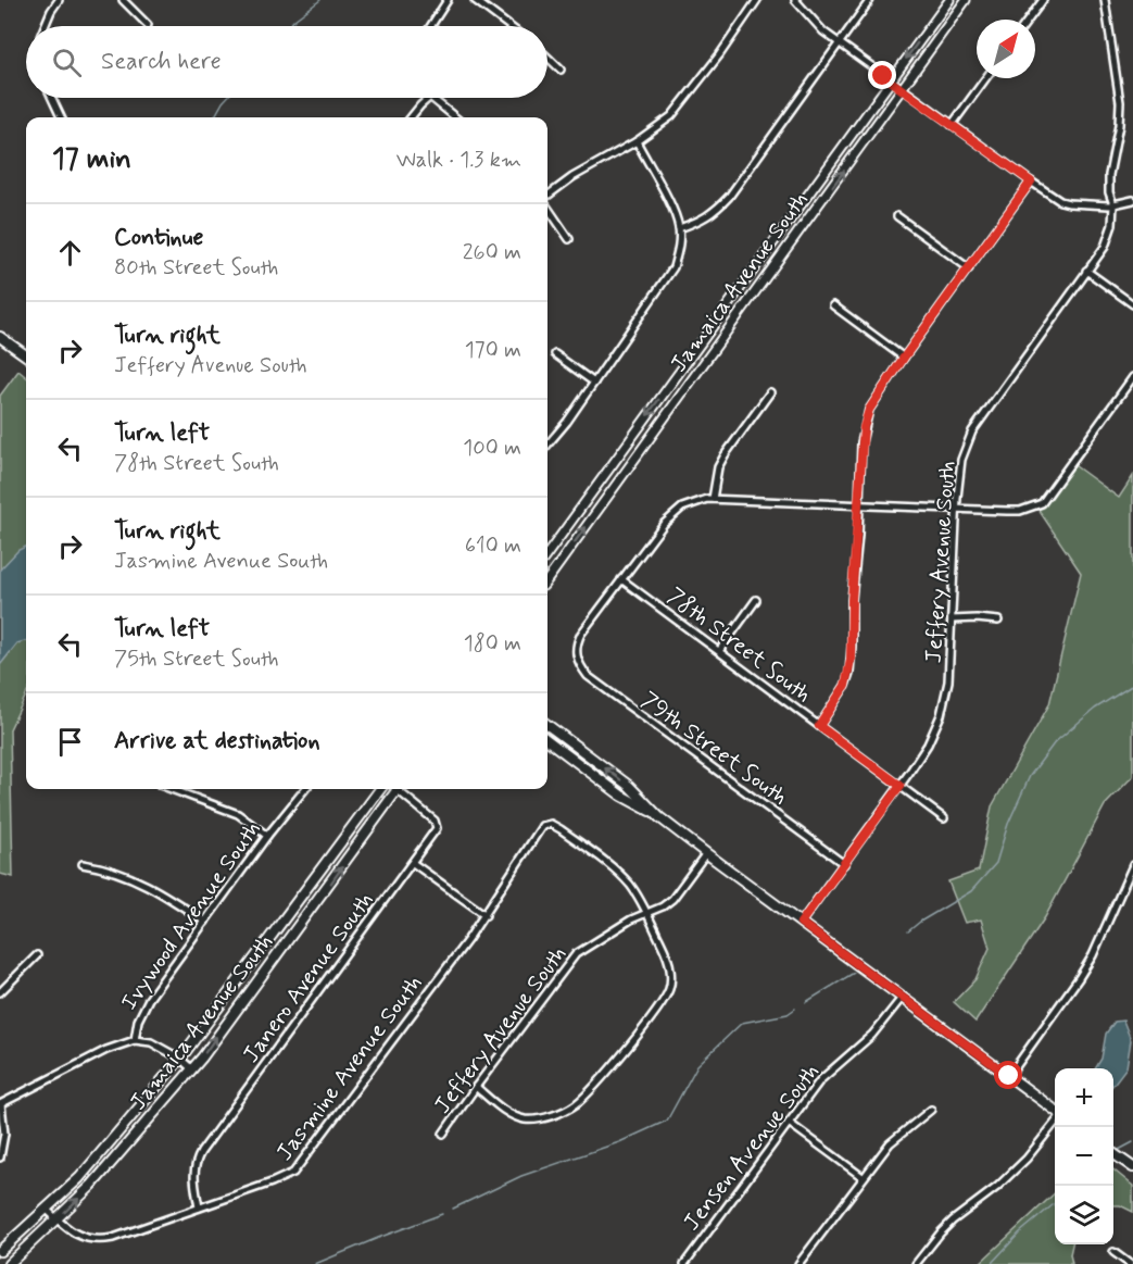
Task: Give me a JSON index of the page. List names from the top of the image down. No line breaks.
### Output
{"streets":{"main road":["Jamaica Avenue South"],"street":["Jeffery Avenue South","78th Street South","79th Street South","Ivywood Avenue South","Janero Avenue South","Jasmine Avenue South","Jensen Avenue South"]},"crossings":[["Jamaica Avenue South","Jasmine Avenue South"],["Jeffery Avenue South","78th Street South"],["Jeffery Avenue South","79th Street South"],["78th Street South","79th Street South"],["Janero Avenue South","Jasmine Avenue South"]],"north":"top right","page":{"search":"Search here","heading":["17 min","Walk · 1.3 km"],"list":[["Continue","80th Street South","260 m"],["Turn right","Jeffery Avenue South","170 m"],["Turn left","78th Street South","100 m"],["Turn right","Jasmine Avenue South","610 m"],["Turn left","75th Street South","180 m"],"Arrive at destination"],"map_buttons":["+","−"]}}
